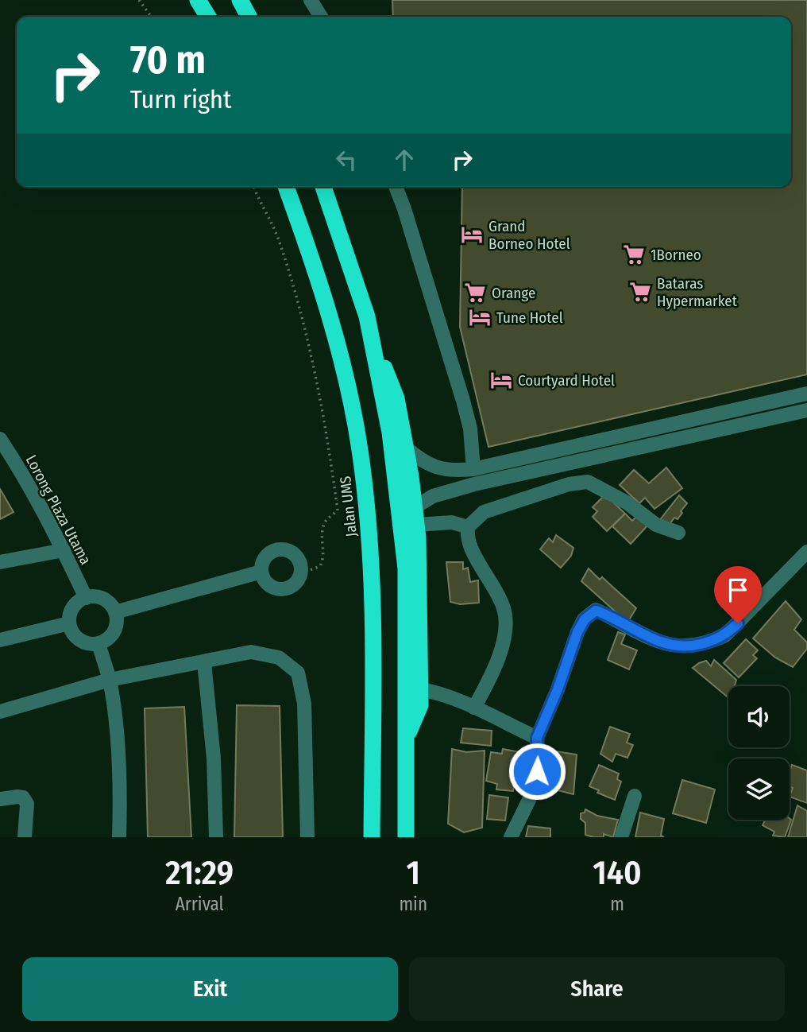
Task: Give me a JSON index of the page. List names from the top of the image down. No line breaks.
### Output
{"streets":{"highway":["Jalan UMS"],"street":["Lorong Plaza Utama"]},"places":{"hotel":["Grand Borneo Hotel","Tune Hotel","Courtyard Hotel"],"supermarket":["1Borneo","Bataras Hypermarket","Orange"]},"page":{"turn":["70 m","Turn right"],"eta":["21:29","Arrival","1","min","140","m"],"buttons":["Exit","Share"]}}
